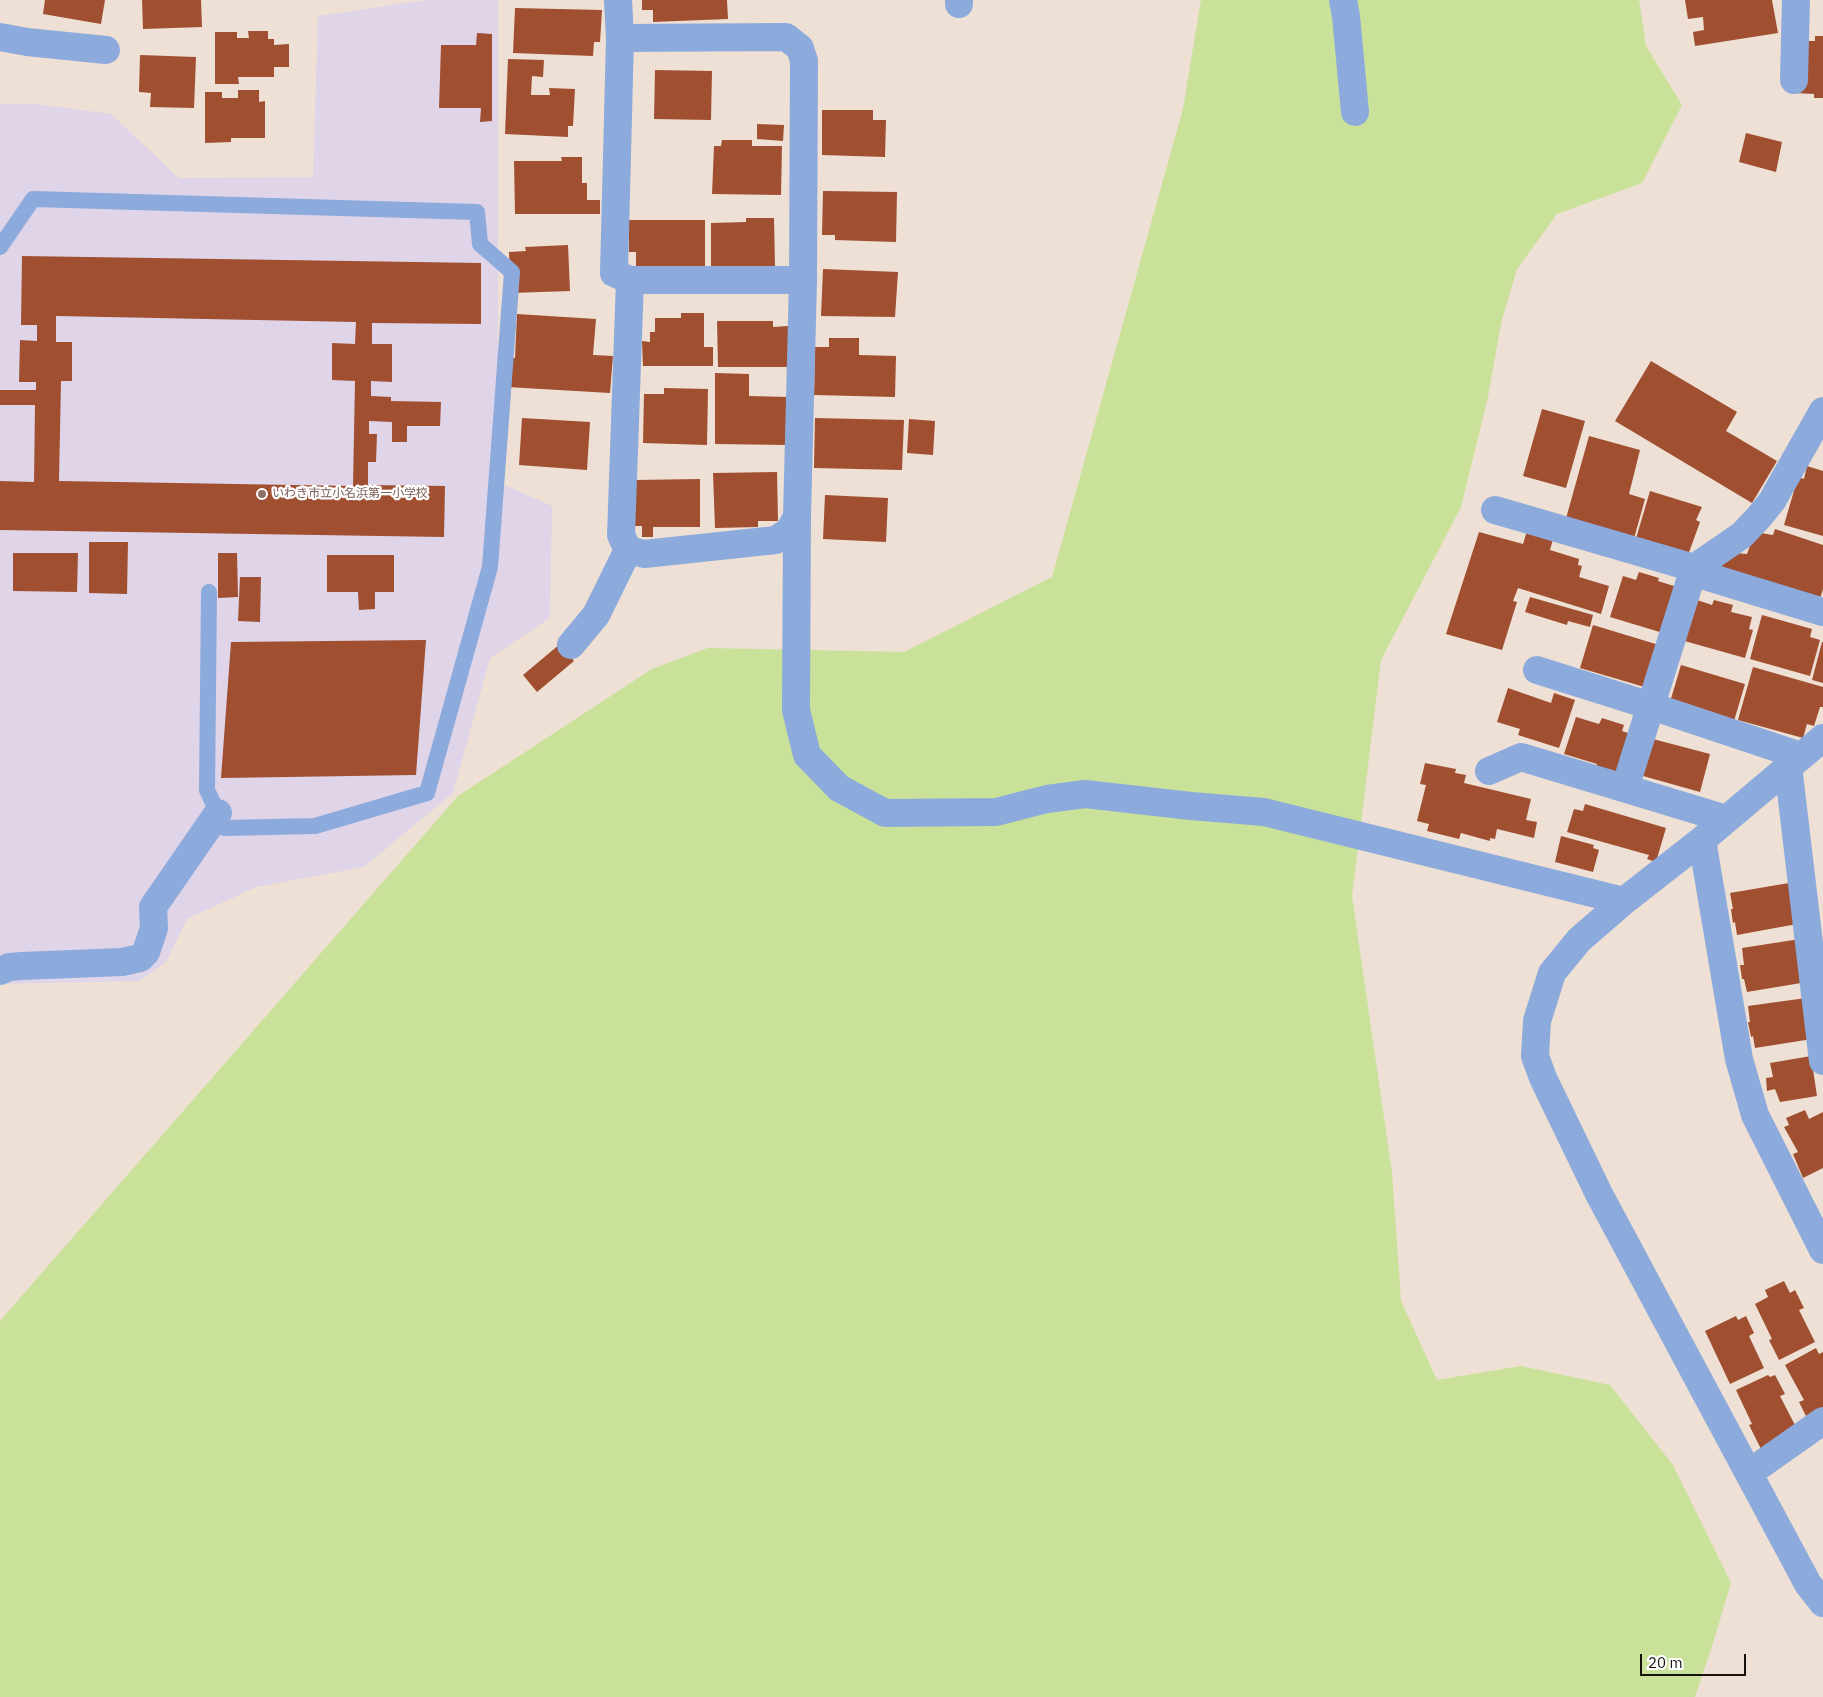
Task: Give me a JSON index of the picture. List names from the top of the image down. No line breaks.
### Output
{"places":["いわき市立小名浜第一小学校"],"scale_bar":"20 m"}
